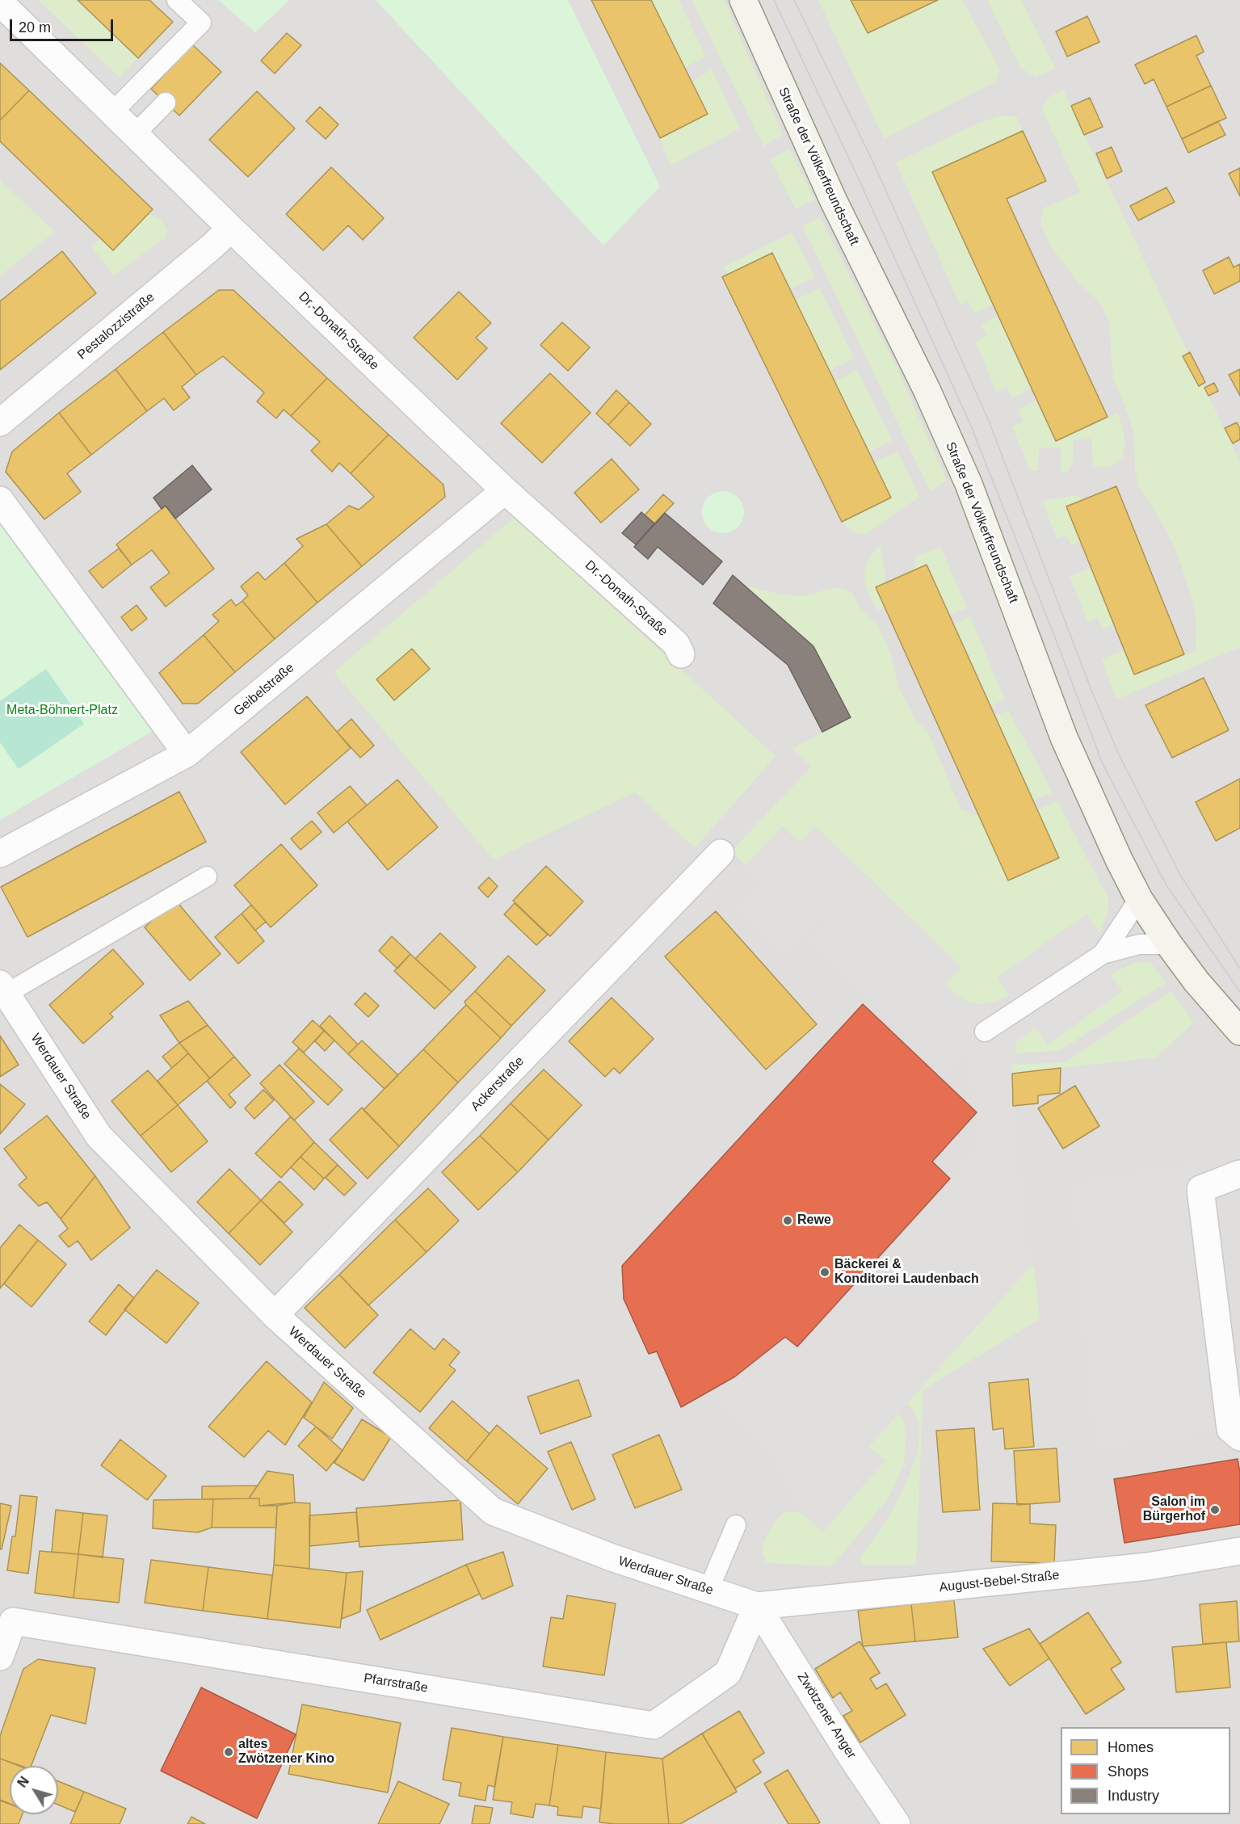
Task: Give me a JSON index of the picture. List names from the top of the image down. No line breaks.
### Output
{"streets":{"main road":["Straße der Völkerfreundschaft"],"street":["Pestalozzistraße","Dr.-Donath-Straße","Geibelstraße","Werdauer Straße","Ackerstraße","August-Bebel-Straße","Pfarrstraße","Zwötzener Anger"]},"crossings":[["Pestalozzistraße","Dr.-Donath-Straße"],["Dr.-Donath-Straße","Geibelstraße"],["Werdauer Straße","Ackerstraße"],["Werdauer Straße","August-Bebel-Straße"],["Werdauer Straße","Pfarrstraße"],["Werdauer Straße","Zwötzener Anger"],["August-Bebel-Straße","Pfarrstraße"],["August-Bebel-Straße","Zwötzener Anger"],["Pfarrstraße","Zwötzener Anger"]],"parks":["Meta-Böhnert-Platz"],"places":["Rewe","Bäckerei & Konditorei Laudenbach","Salon im Bürgerhof","altes Zwötzener Kino"],"legend":["Homes","Shops","Industry"],"scale_bar":"20 m","north":"top left"}
